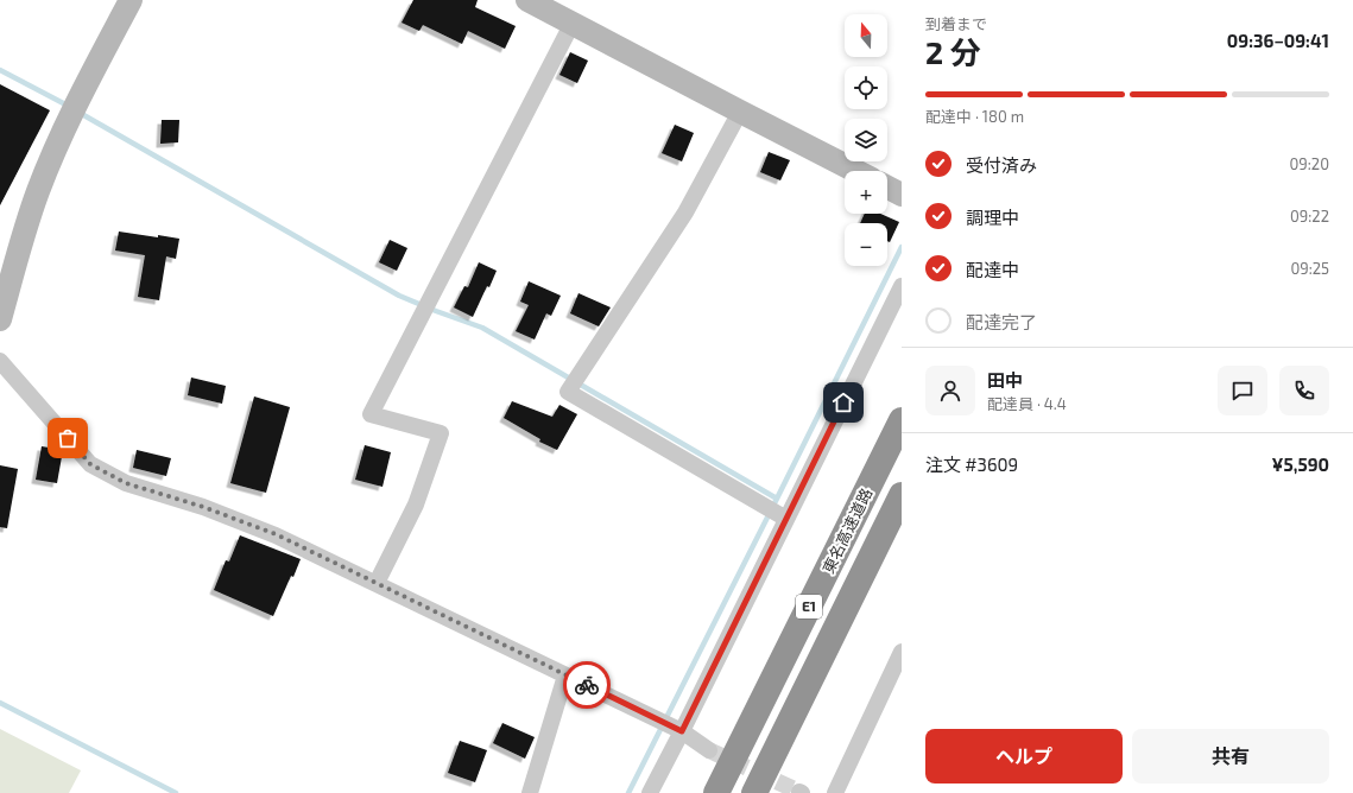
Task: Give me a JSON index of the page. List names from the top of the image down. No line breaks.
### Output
{"streets":{"highway":["東名高速道路","E1"]},"north":"top","page":{"heading":["2 分","到着まで","09:36–09:41"],"panel":["田中","配達員 · 4.4","注文 #3609","¥5,590"],"map_buttons":["+","−"],"bar":"配達中 · 180 m","list":[["受付済み","09:20"],["調理中","09:22"],["配達中","09:25"],"配達完了"],"buttons":["ヘルプ","共有"]}}
